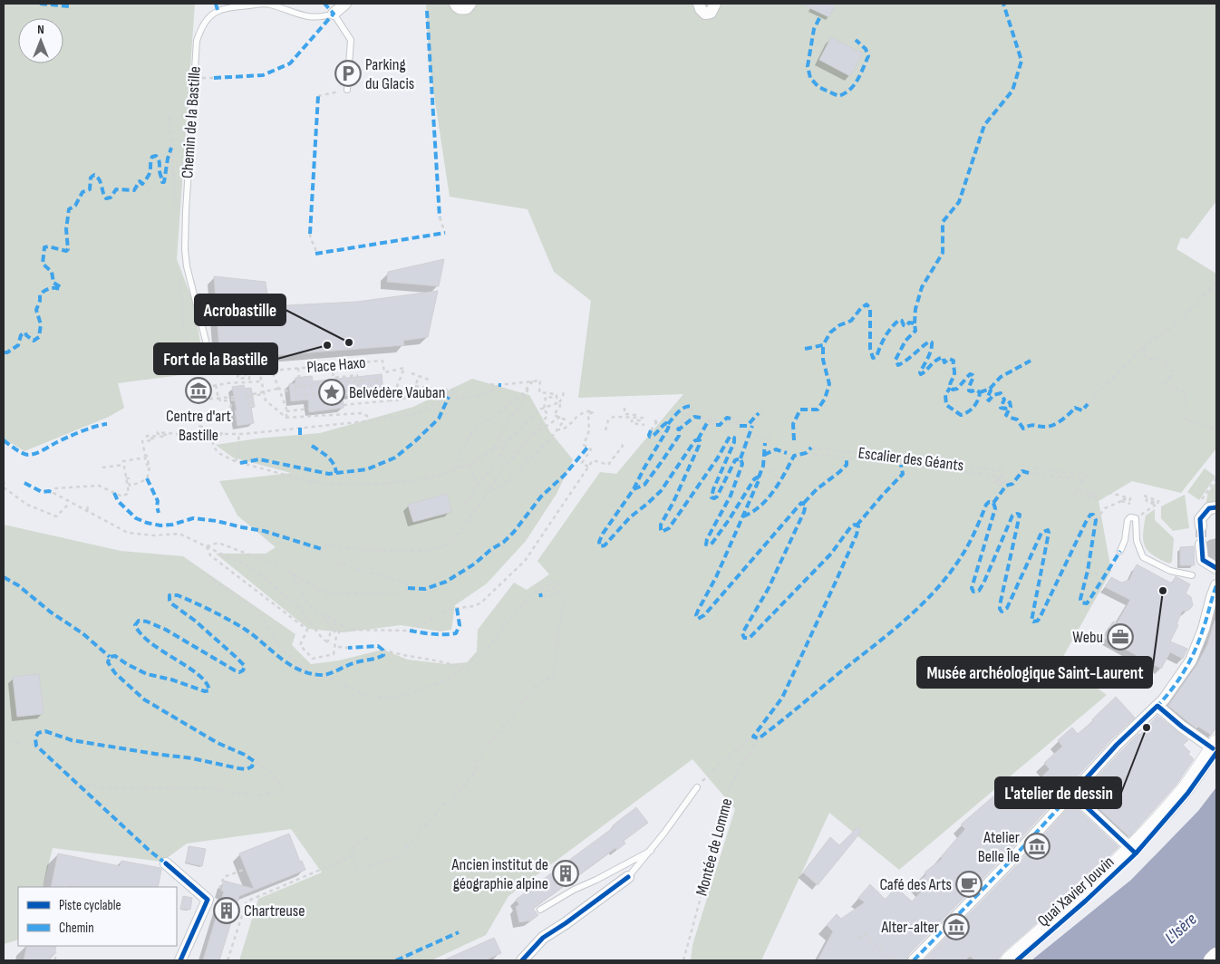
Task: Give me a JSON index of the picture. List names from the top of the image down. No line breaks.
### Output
{"streets":{"main road":["Quai Xavier Jouvin"],"lane":["Chemin de la Bastille"],"path":["Place Haxo","Escalier des Géants","Montée de Lomme"]},"water":["L'Isère"],"places":{"parking":["Parking du Glacis"],"other":["Acrobastille","Fort de la Bastille","Musée archéologique Saint-Laurent","L'atelier de dessin"],"museum":["Centre d'art Bastille","Atelier Belle Île","Alter-alter"],"place":["Belvédère Vauban"],"office":["Webu"],"building":["Ancien institut de géographie alpine","Chartreuse"],"cafe":["Café des Arts"]},"legend":["Piste cyclable","Chemin"],"north":"top"}
